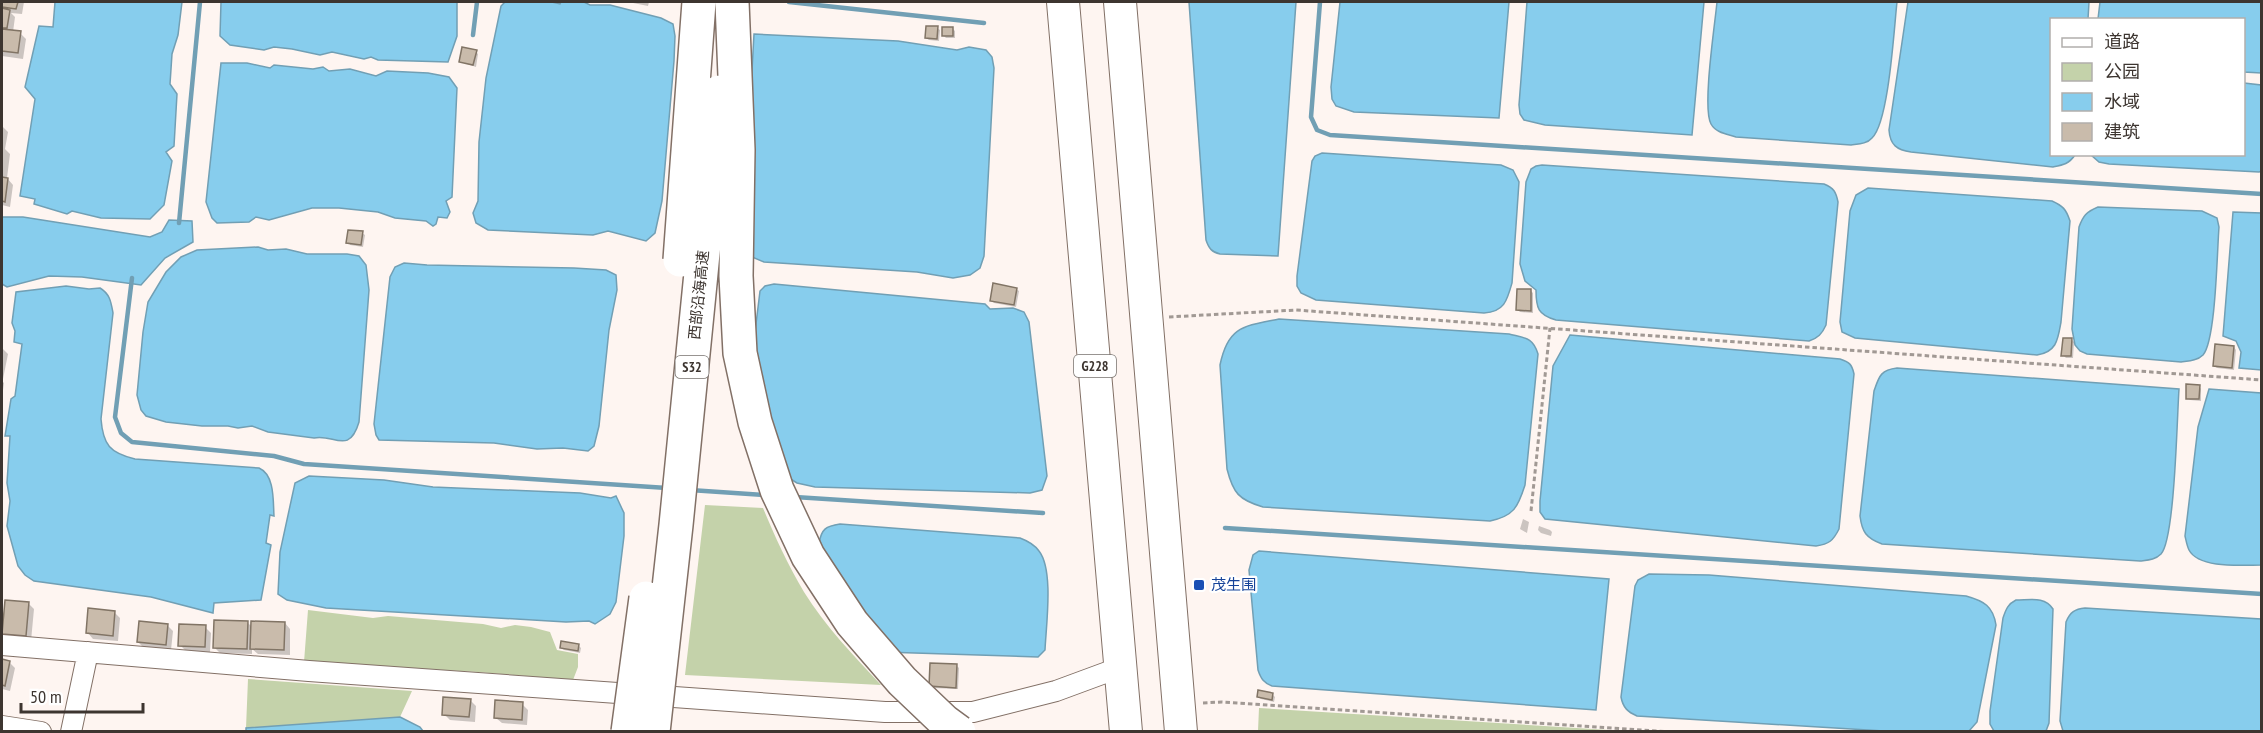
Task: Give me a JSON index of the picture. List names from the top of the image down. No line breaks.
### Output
{"streets":{"highway":["西部沿海高速","G228","S32"]},"places":{"transit":["茂生围"]},"legend":["道路","公园","水域","建筑"],"scale_bar":"50 m"}
